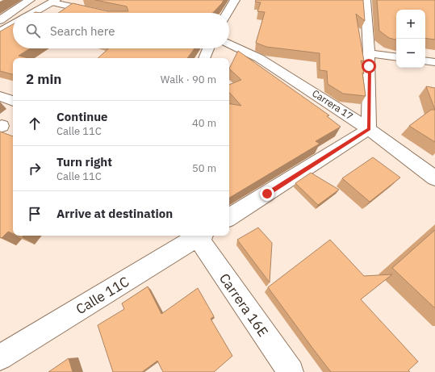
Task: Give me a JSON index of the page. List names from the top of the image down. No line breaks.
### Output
{"streets":{"street":["Carrera 17","Calle 11C","Carrera 16E"]},"page":{"map_buttons":["+","−"],"search":"Search here","heading":["2 min","Walk · 90 m"],"list":[["Continue","Calle 11C","40 m"],["Turn right","Calle 11C","50 m"],"Arrive at destination"]}}
